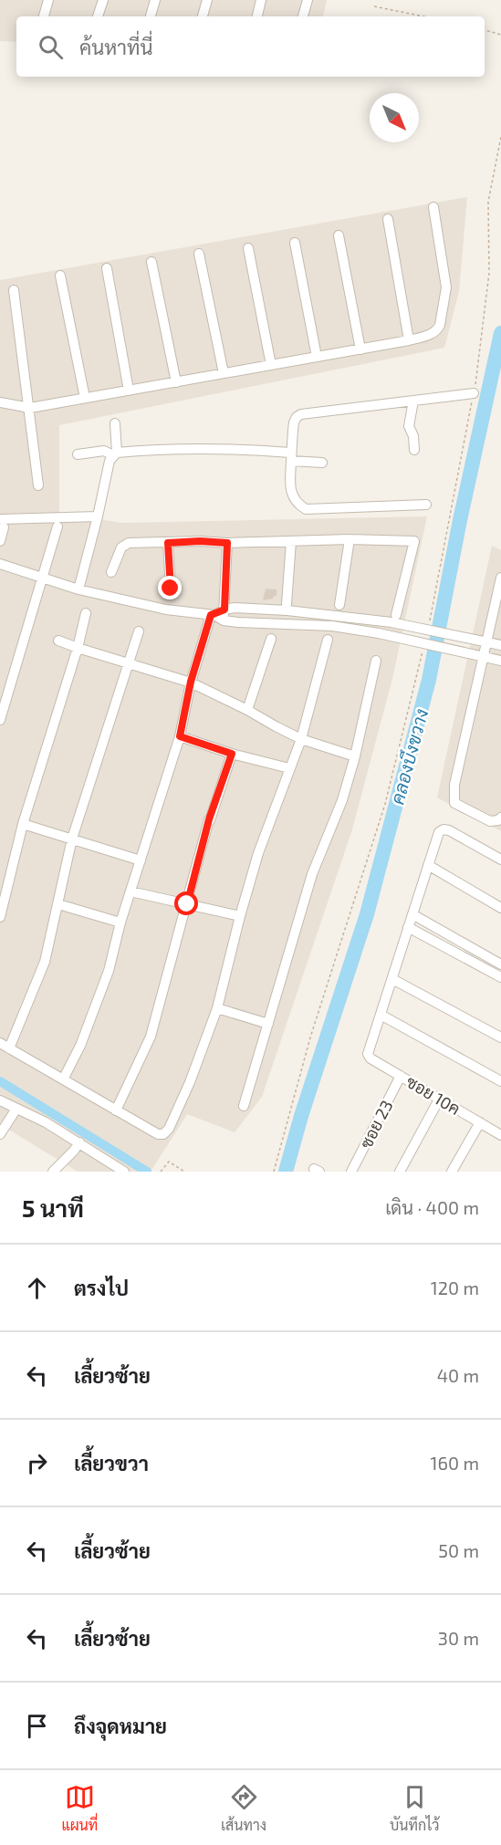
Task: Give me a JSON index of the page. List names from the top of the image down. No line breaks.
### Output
{"streets":{"street":["ซอย 10ค","ซอย 23"]},"crossings":[["ซอย 10ค","ซอย 23"]],"water":["คลองบึงขวาง"],"north":"bottom right","page":{"search":"ค้นหาที่นี่","heading":["5 นาที","เดิน · 400 m"],"list":[["ตรงไป","120 m"],["เลี้ยวซ้าย","40 m"],["เลี้ยวขวา","160 m"],["เลี้ยวซ้าย","50 m"],["เลี้ยวซ้าย","30 m"],"ถึงจุดหมาย"],"nav":["แผนที่","เส้นทาง","บันทึกไว้"]}}
